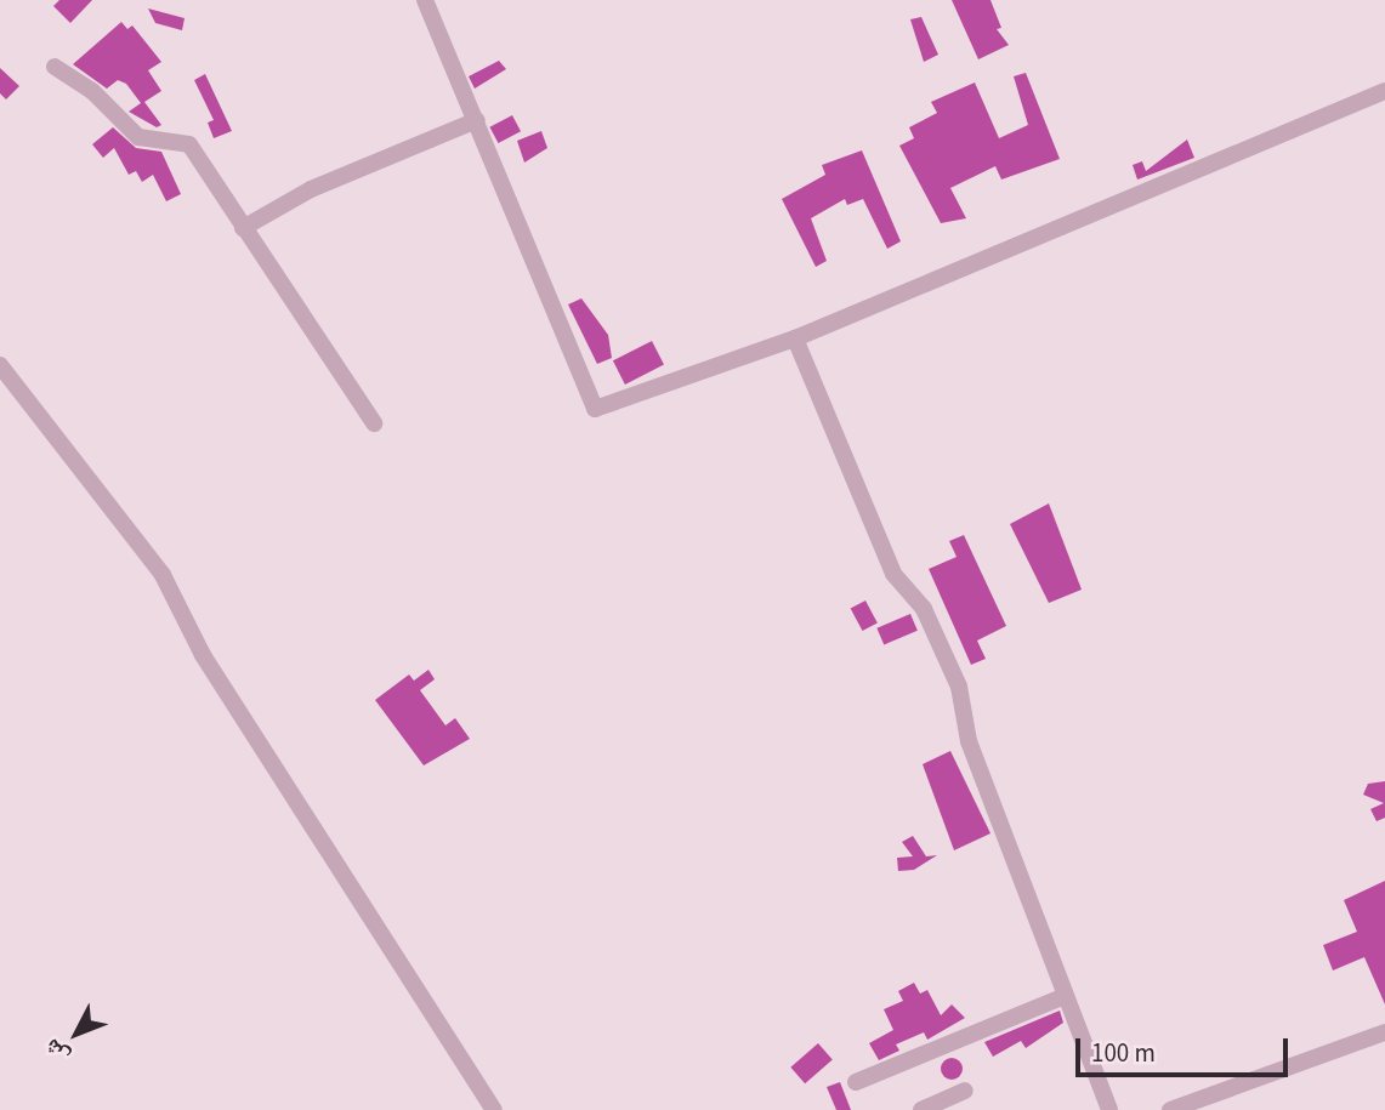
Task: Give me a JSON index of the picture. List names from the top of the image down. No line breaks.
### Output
{"scale_bar":"100 m","north":"bottom left"}
